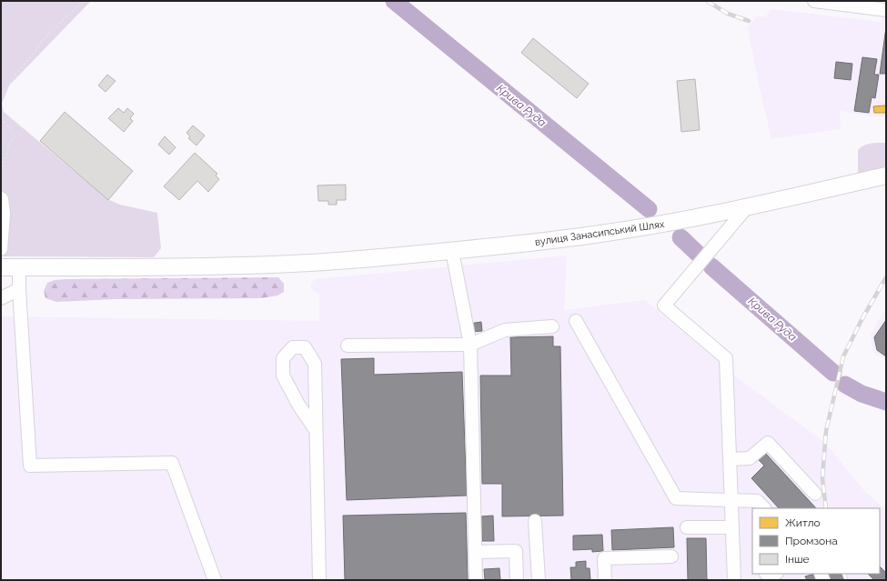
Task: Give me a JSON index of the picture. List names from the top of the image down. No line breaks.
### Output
{"streets":{"main road":["вулиця Занасипський Шлях"]},"water":["Крива Руда"],"legend":["Житло","Промзона","Інше"]}
